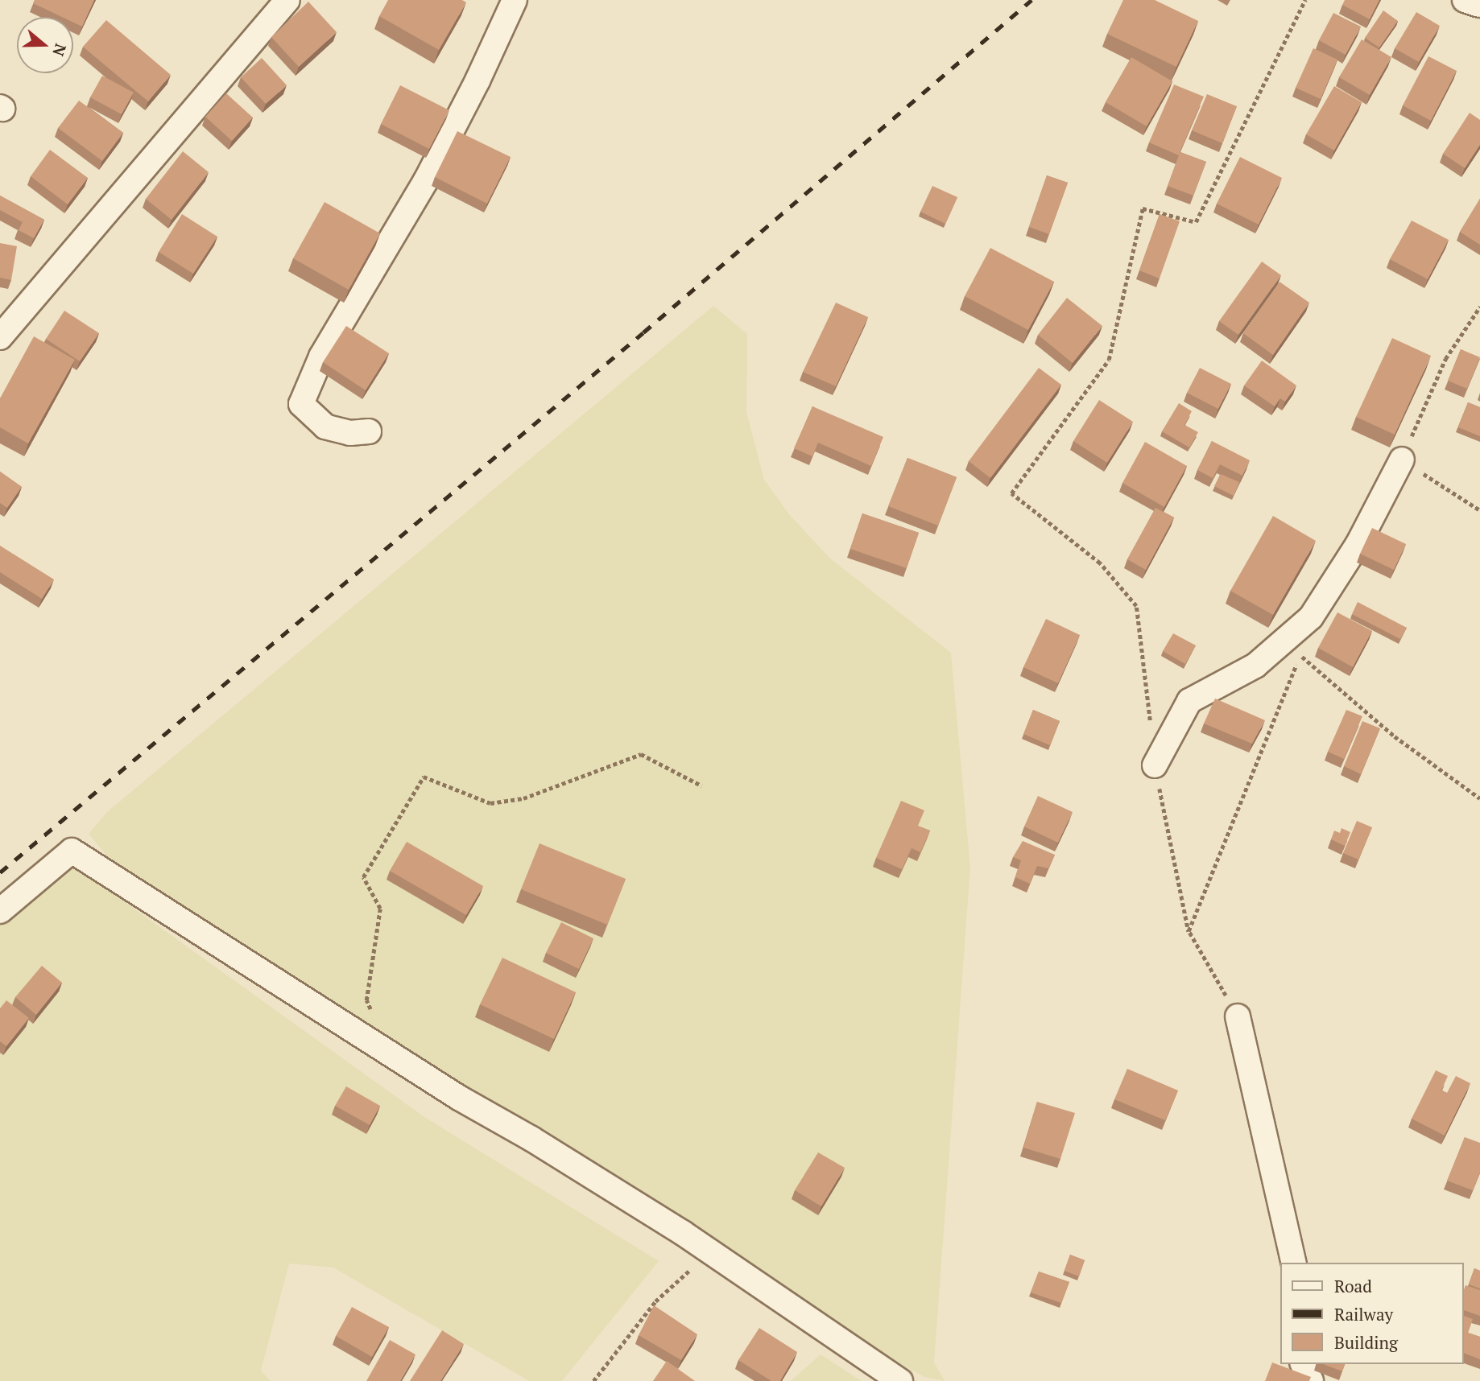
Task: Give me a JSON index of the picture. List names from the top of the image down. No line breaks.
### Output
{"legend":["Road","Railway","Building"],"north":"right"}
